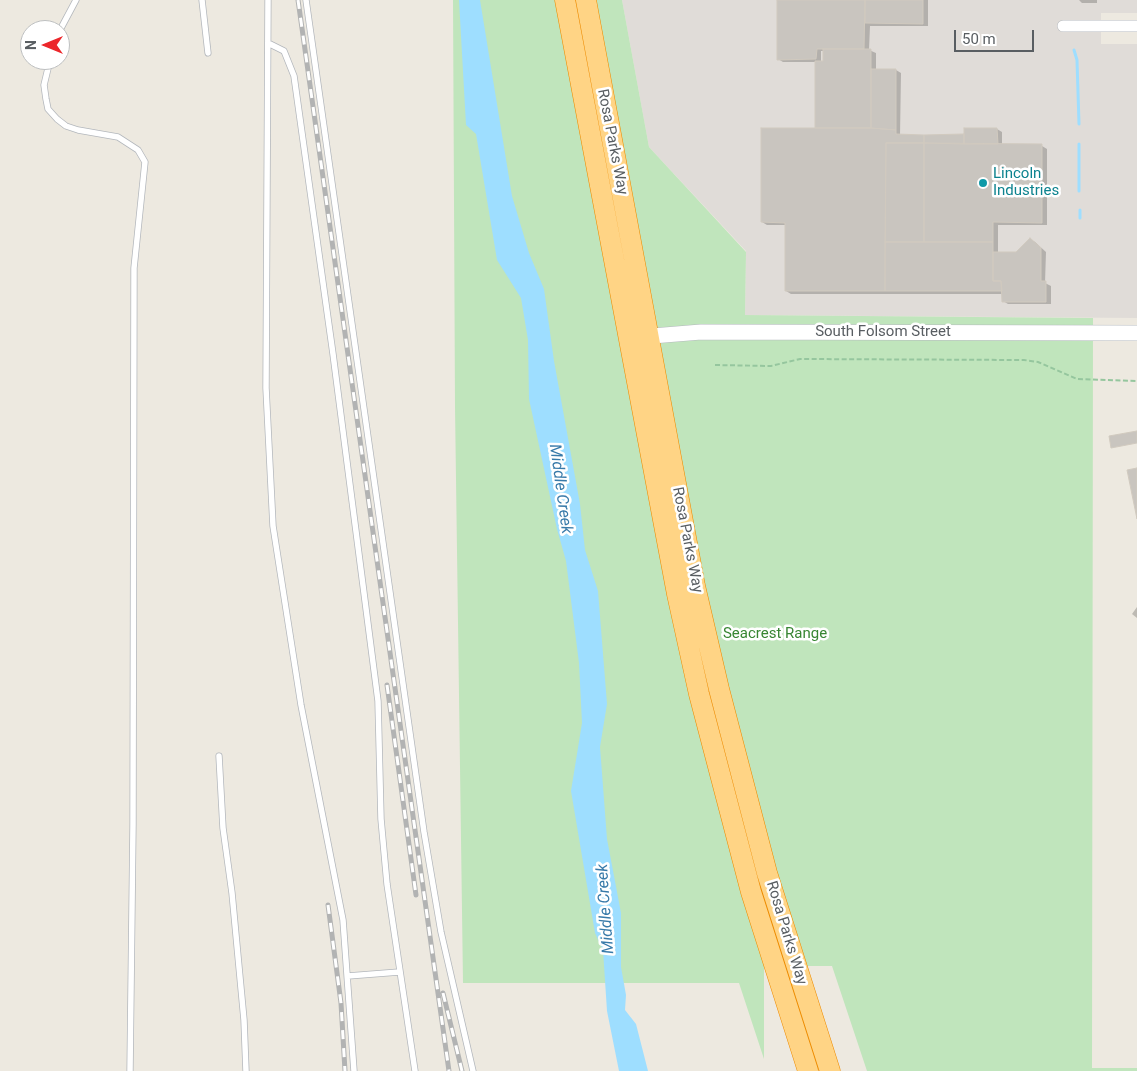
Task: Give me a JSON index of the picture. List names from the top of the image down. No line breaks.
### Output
{"streets":{"highway":["Rosa Parks Way"],"street":["South Folsom Street"]},"crossings":[["Rosa Parks Way","South Folsom Street"]],"water":["Middle Creek"],"parks":["Seacrest Range"],"places":["Lincoln Industries"],"scale_bar":"50 m","north":"left"}
